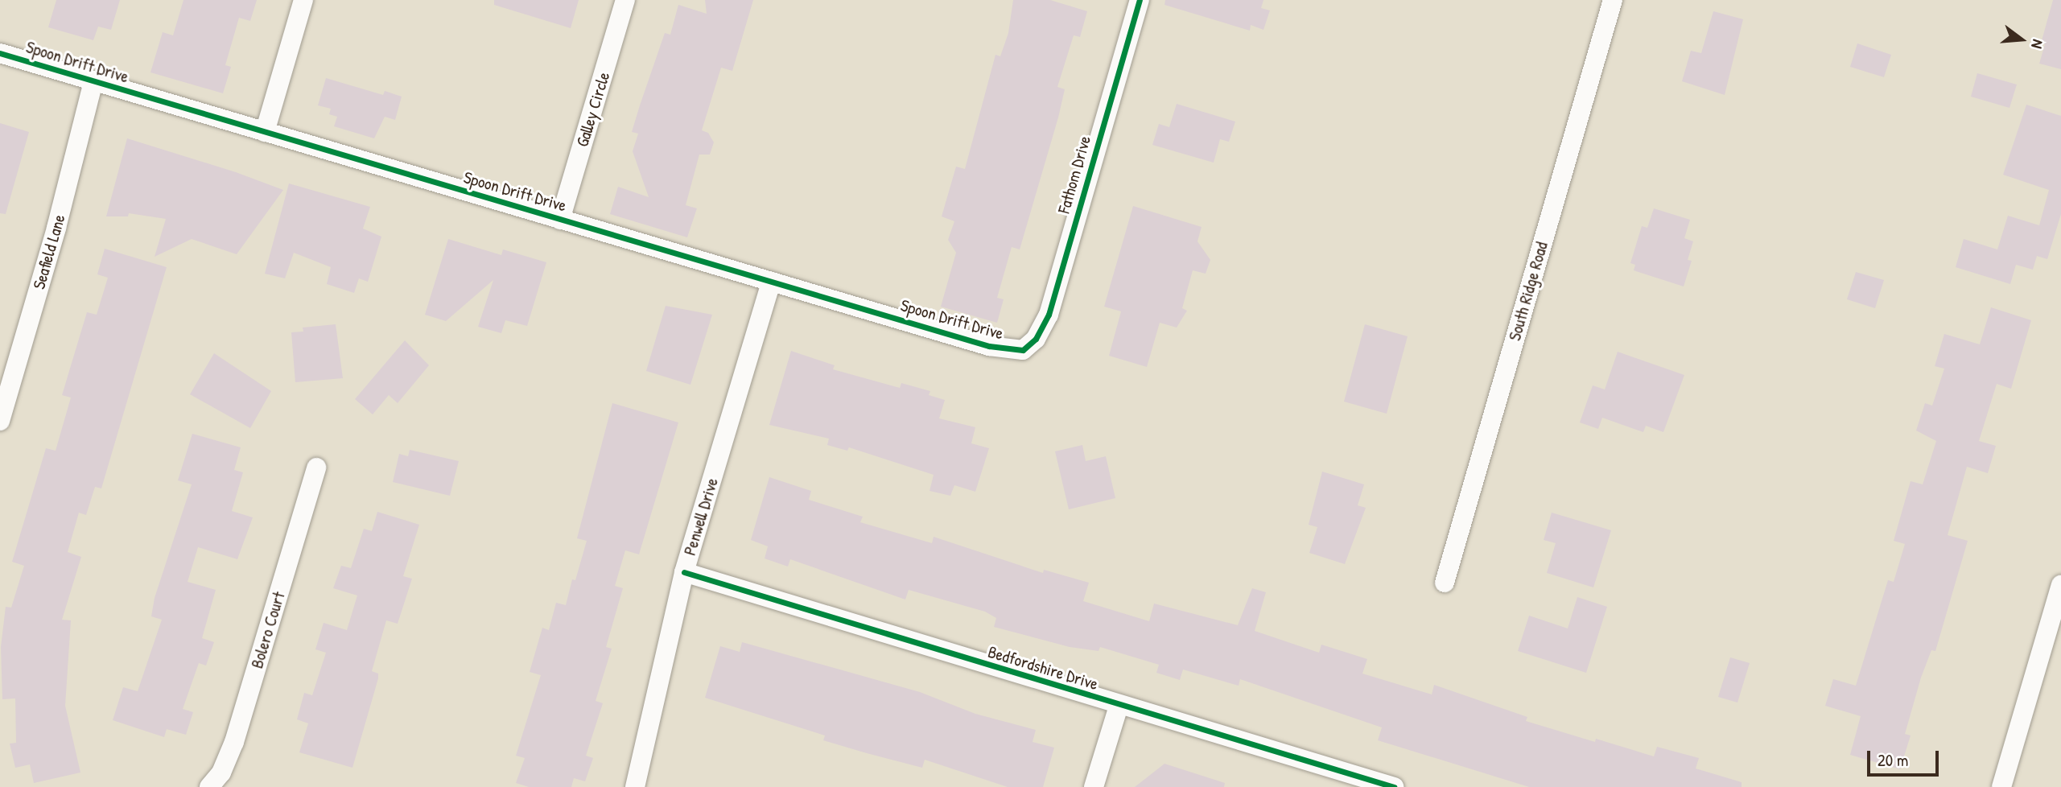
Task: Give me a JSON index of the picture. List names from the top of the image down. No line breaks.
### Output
{"streets":{"street":["Spoon Drift Drive","Galley Circle","Fathom Drive","Seafield Lane","South Ridge Road","Penwell Drive","Bolero Court","Bedfordshire Drive"]},"crossings":[["Spoon Drift Drive","Galley Circle"],["Spoon Drift Drive","Fathom Drive"],["Spoon Drift Drive","Seafield Lane"],["Spoon Drift Drive","Penwell Drive"],["Penwell Drive","Bedfordshire Drive"]],"scale_bar":"20 m","north":"right"}
